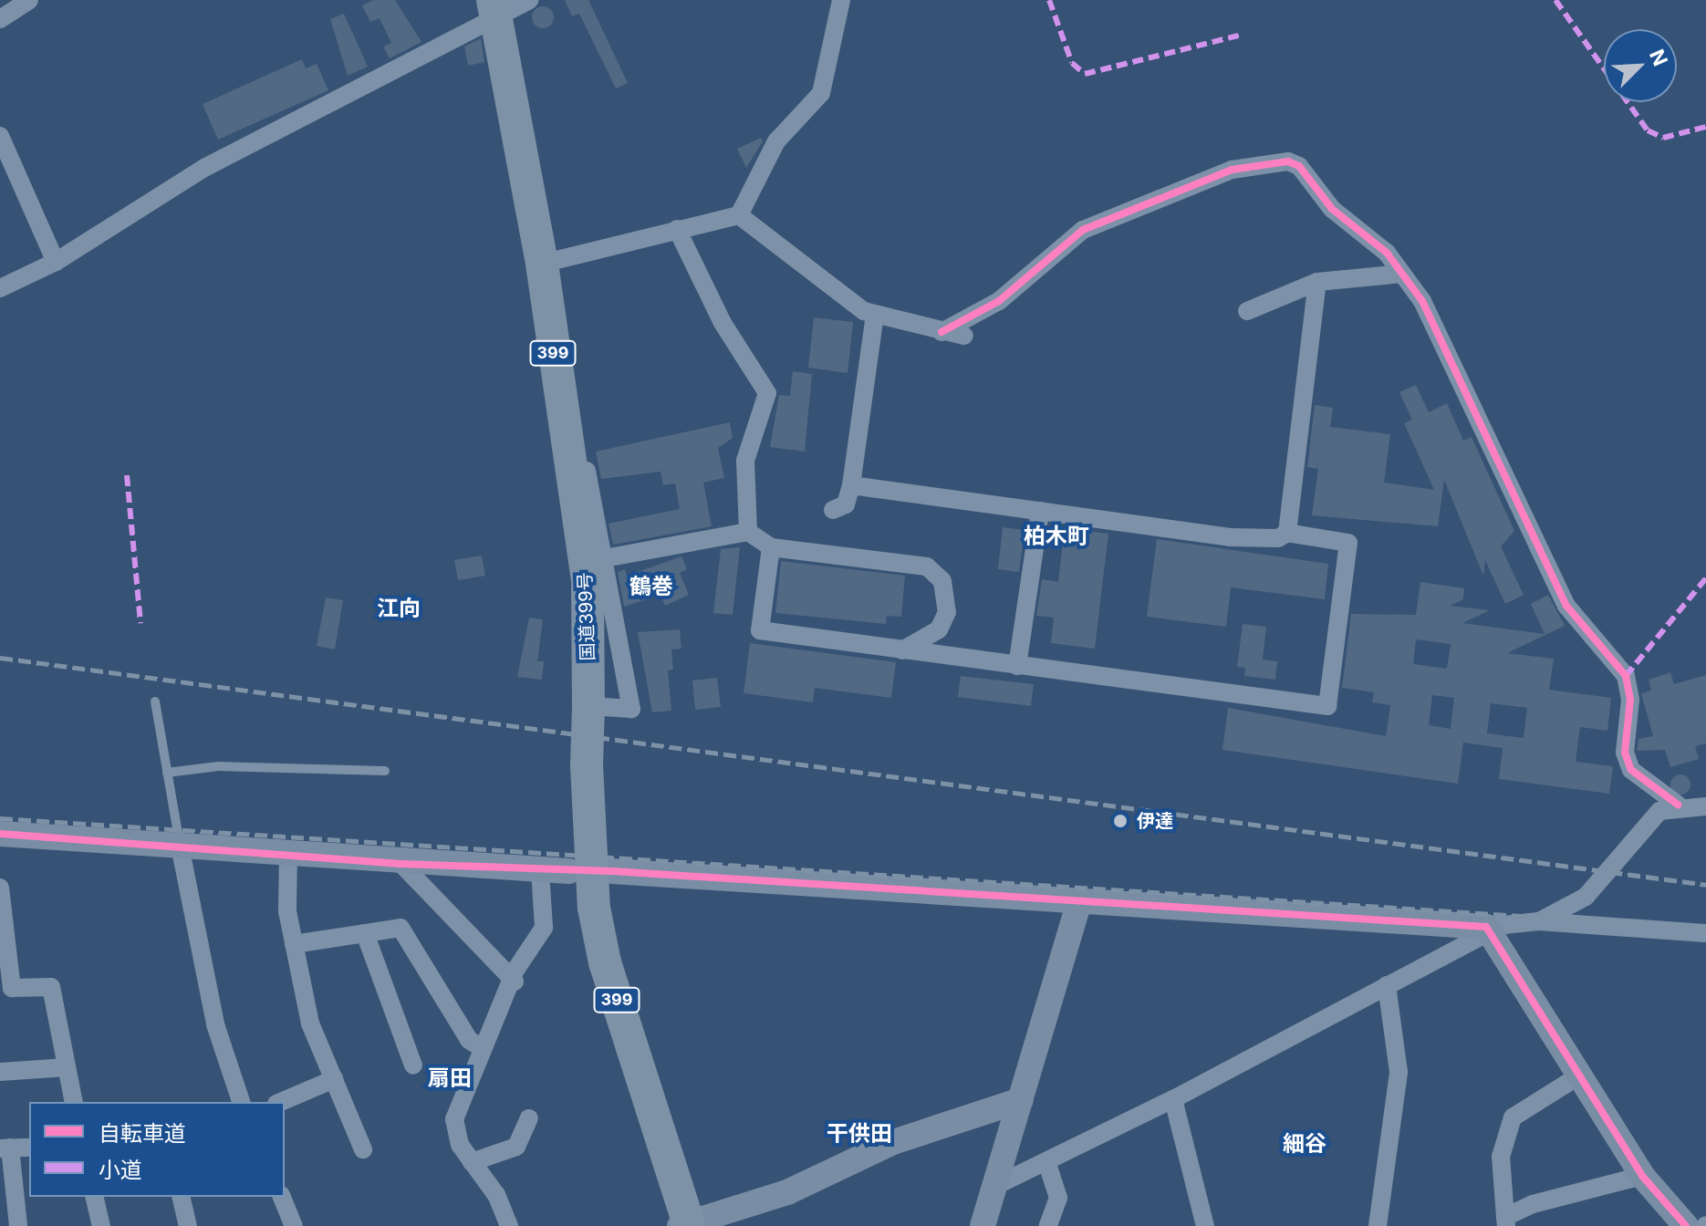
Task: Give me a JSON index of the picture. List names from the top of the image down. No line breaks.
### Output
{"streets":{"highway":["399","国道399号"]},"districts":["柏木町","鶴巻","江向","扇田","干供田","細谷"],"places":["伊達"],"legend":["自転車道","小道"],"north":"top right"}
